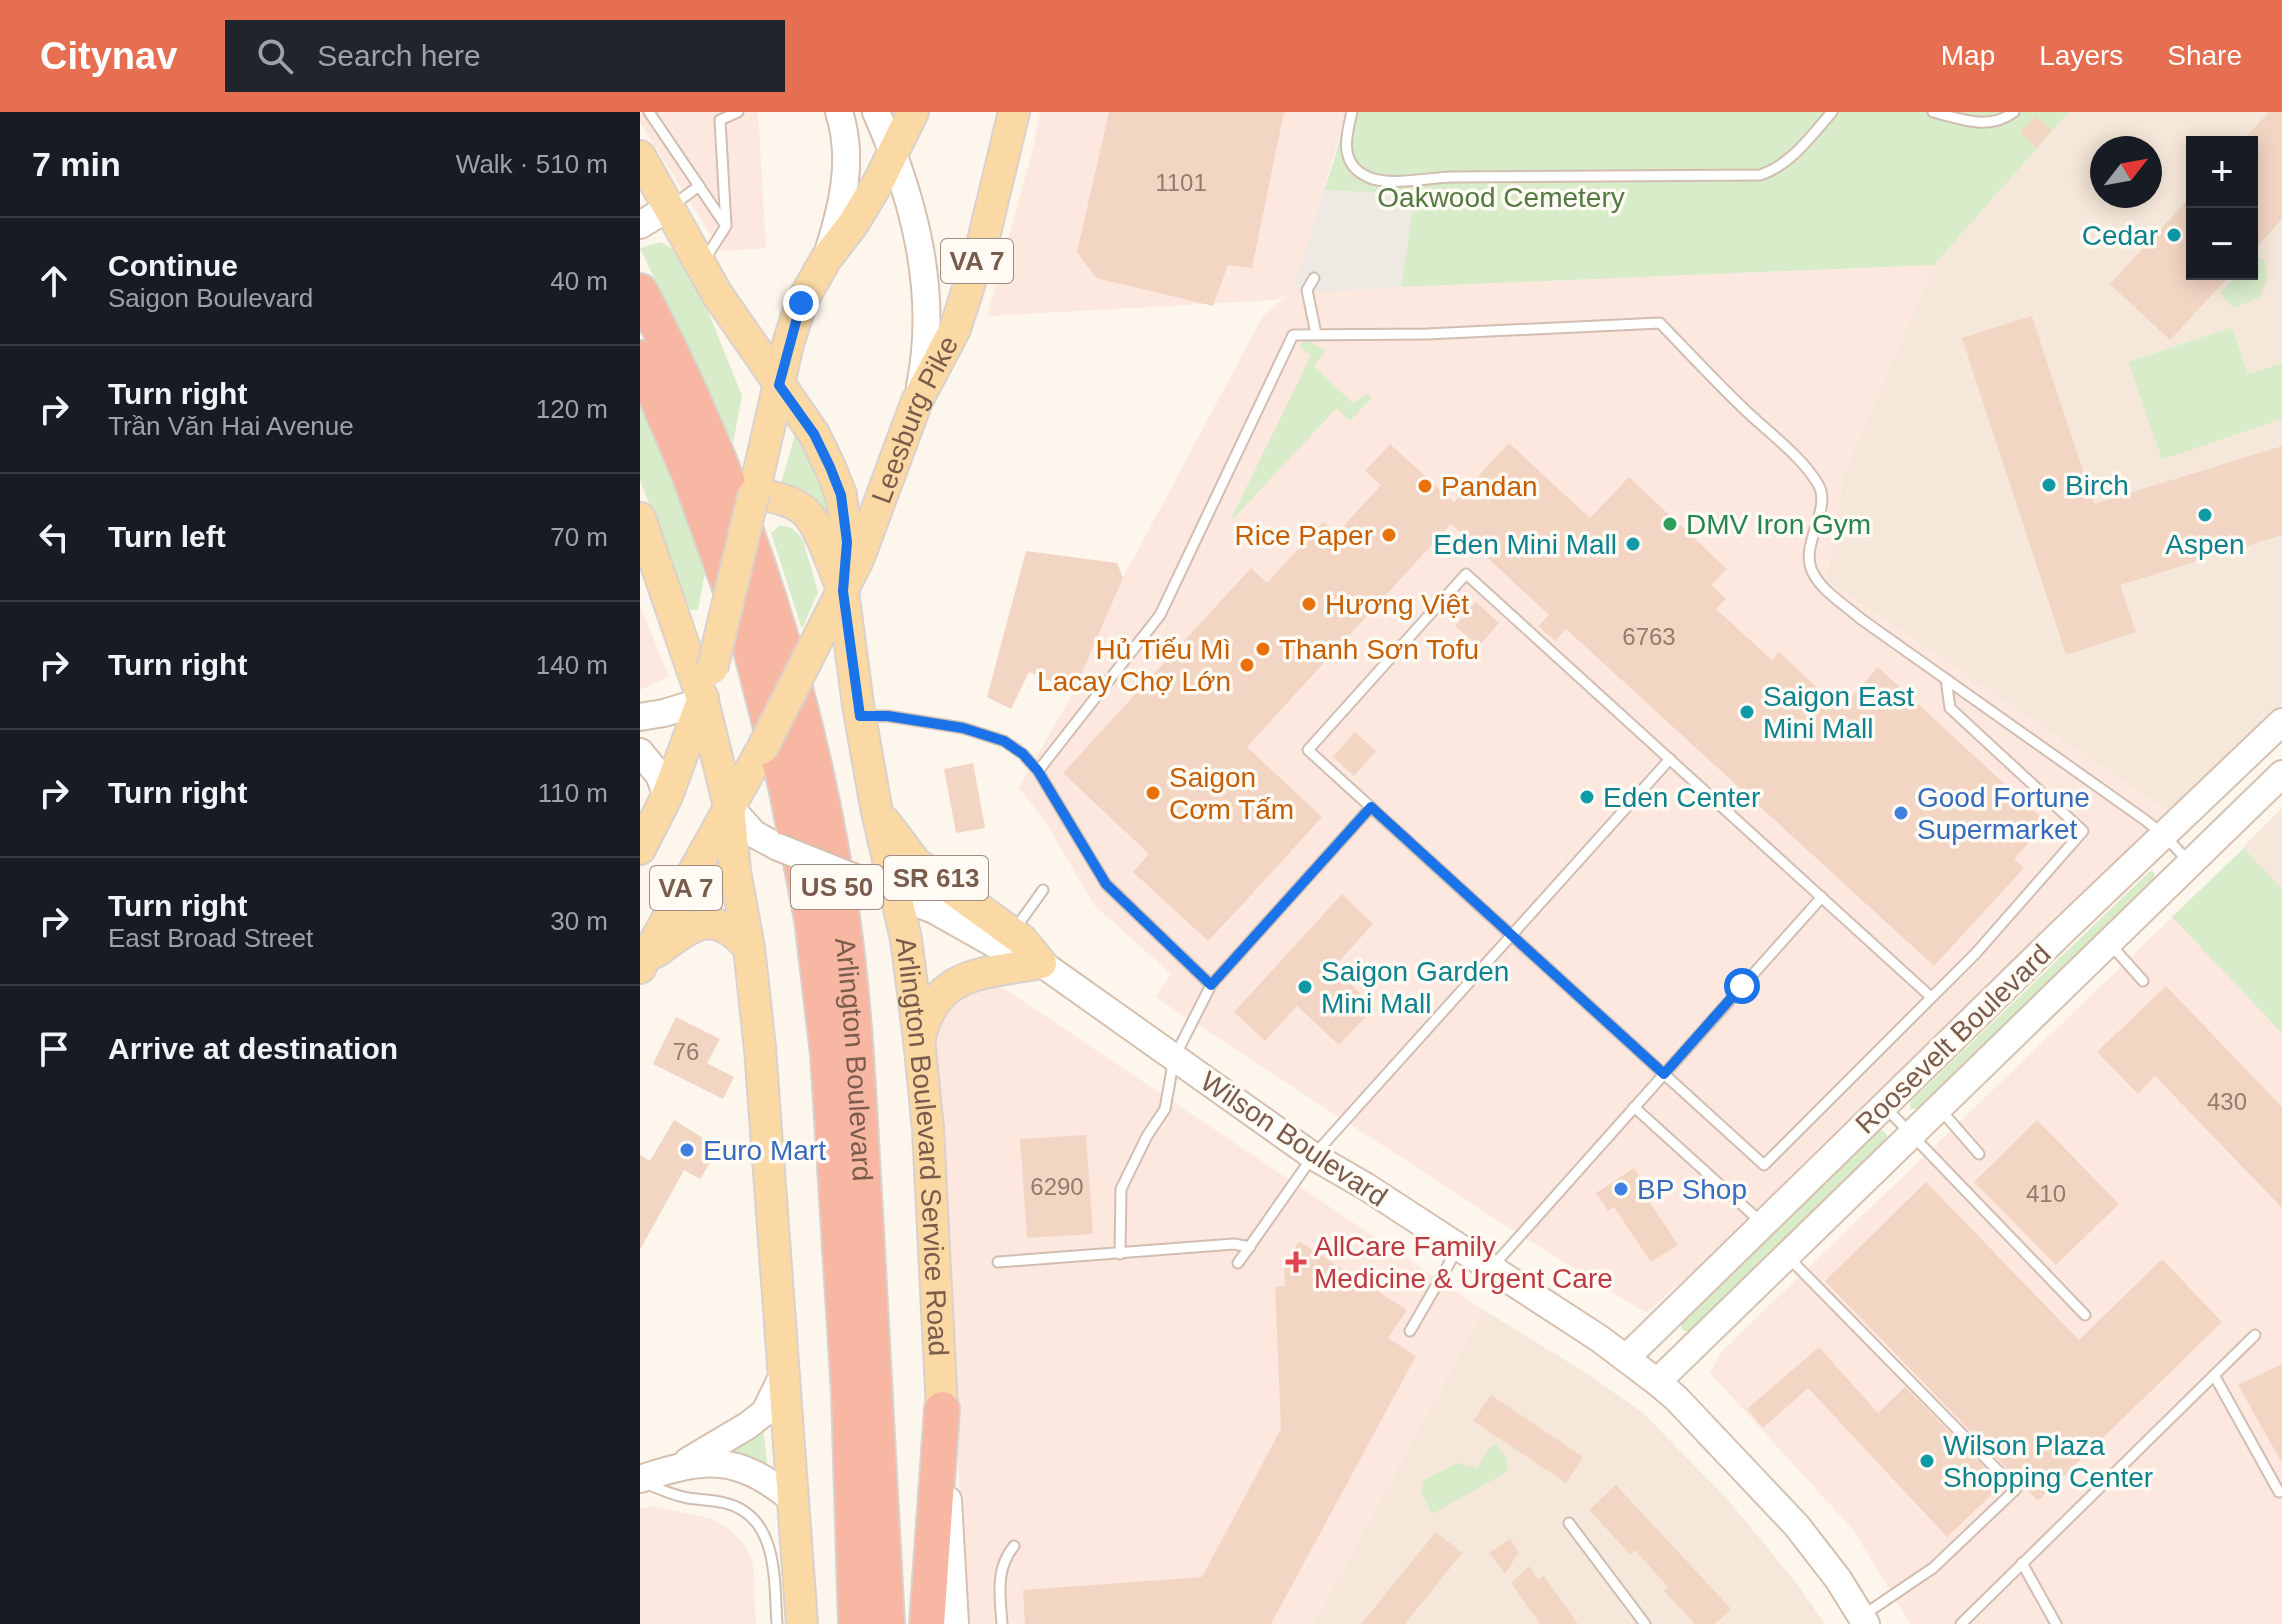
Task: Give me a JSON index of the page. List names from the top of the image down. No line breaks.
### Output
{"streets":{"highway":["US 50","Arlington Boulevard"],"main road":["VA 7","Leesburg Pike","SR 613","Roosevelt Boulevard","Wilson Boulevard","Arlington Boulevard Service Road"]},"crossings":[["VA 7","Arlington Boulevard Service Road"],["Leesburg Pike","Wilson Boulevard"],["Leesburg Pike","Arlington Boulevard Service Road"],["SR 613","Wilson Boulevard"],["SR 613","Arlington Boulevard Service Road"],["Roosevelt Boulevard","Wilson Boulevard"],["Wilson Boulevard","Arlington Boulevard Service Road"]],"parks":["Oakwood Cemetery"],"places":{"other":["Cedar","Birch","Pandan","Aspen","DMV Iron Gym","Rice Paper","Eden Mini Mall","Hương Việt","Thanh Sơn Tofu","Hủ Tiếu Mì Lacay Chợ Lớn","Saigon East Mini Mall","Saigon Cơm Tấm","Eden Center","Good Fortune Supermarket","Saigon Garden Mini Mall","Euro Mart","BP Shop","Wilson Plaza Shopping Center"],"health":["AllCare Family Medicine & Urgent Care"]},"house_numbers":["1101","6763","76","430","6290","410"],"north":"top right","page":{"header":"Citynav","search":"Search here","nav":["Map","Layers","Share"],"heading":["7 min","Walk · 510 m"],"map_buttons":["+","−"],"list":[["Continue","Saigon Boulevard","40 m"],["Turn right","Trần Văn Hai Avenue","120 m"],["Turn left","70 m"],["Turn right","140 m"],["Turn right","110 m"],["Turn right","East Broad Street","30 m"],"Arrive at destination"]}}
